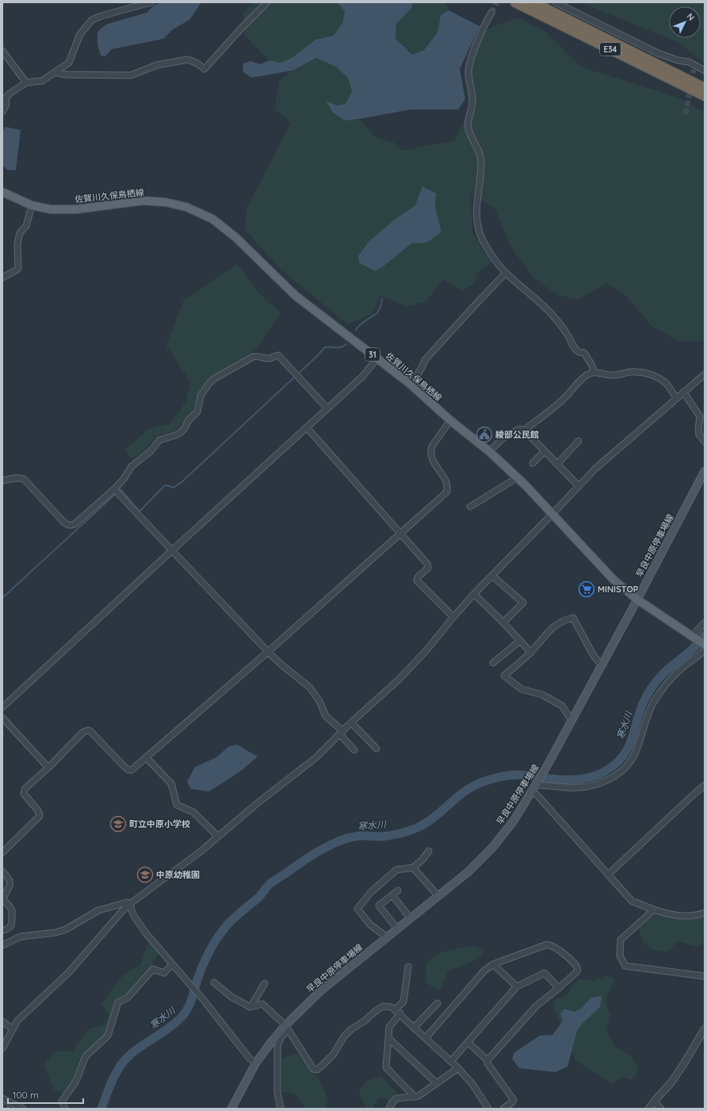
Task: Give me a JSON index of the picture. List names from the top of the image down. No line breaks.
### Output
{"streets":{"highway":["E34"],"main road":["佐賀川久保鳥栖線","31","早良中原停車場線"]},"crossings":[["佐賀川久保鳥栖線","早良中原停車場線"]],"water":["寒水川"],"places":{"public building":["綾部公民館"],"supermarket":["MINISTOP"],"school or university":["町立中原小学校","中原幼稚園"]},"scale_bar":"100 m","north":"top right"}
